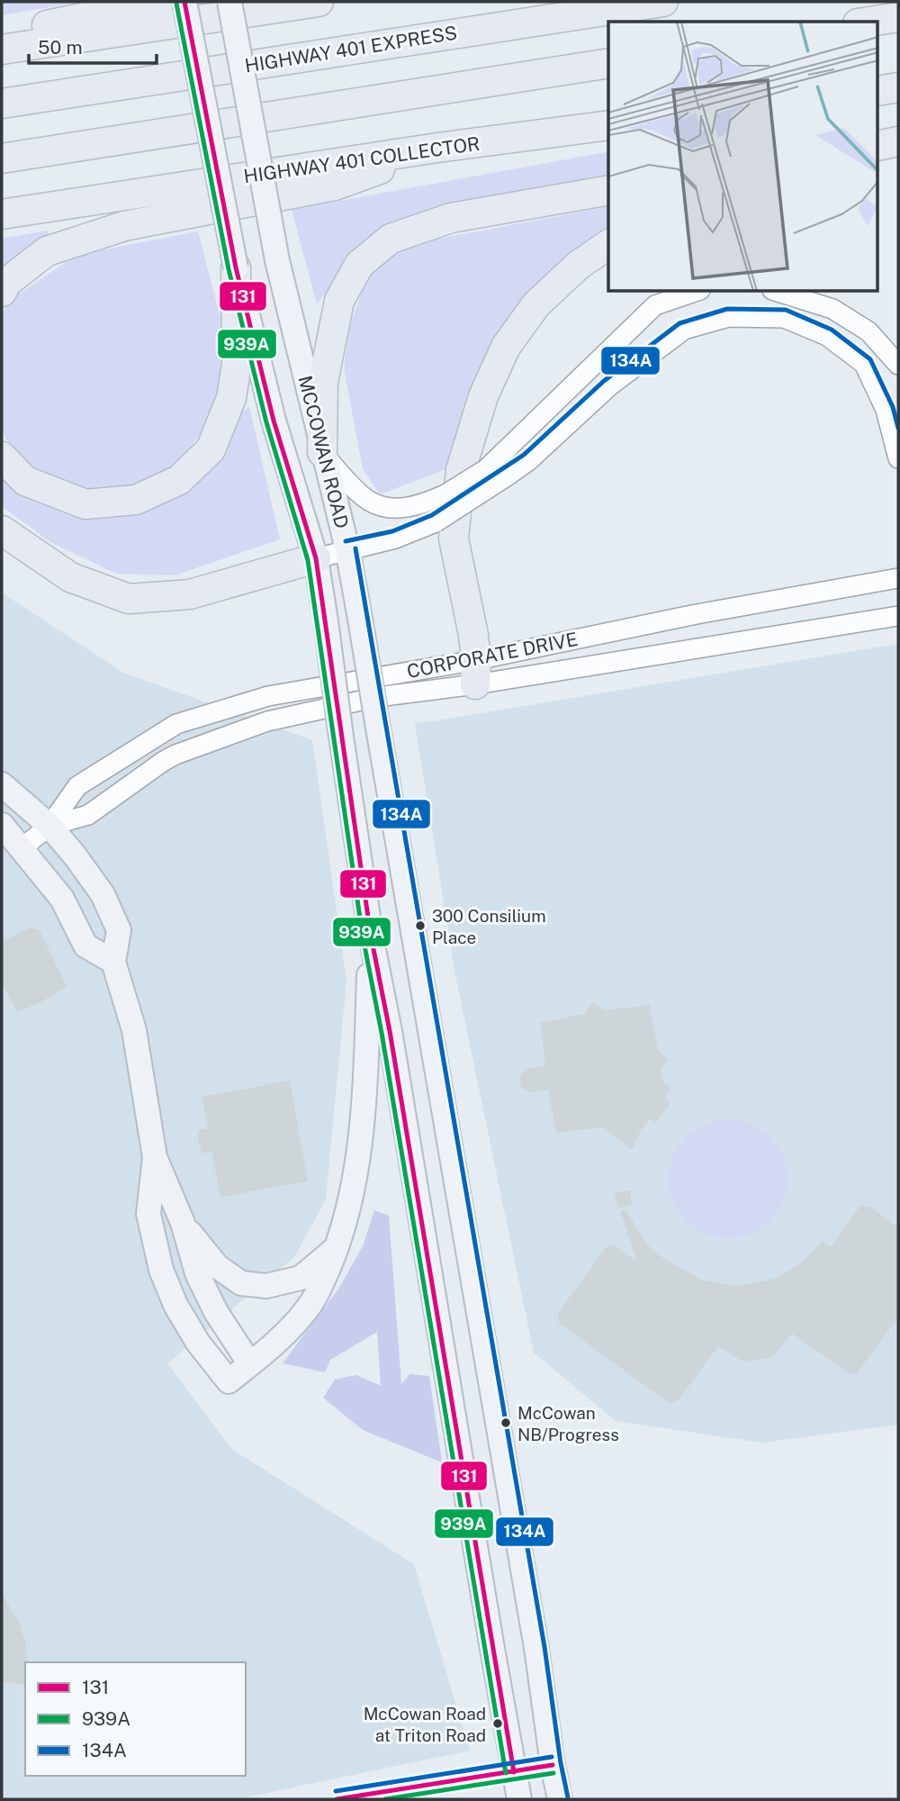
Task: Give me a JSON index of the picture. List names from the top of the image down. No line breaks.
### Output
{"streets":{"highway":["HIGHWAY 401 EXPRESS","HIGHWAY 401 COLLECTOR"],"main road":["MCCOWAN ROAD"],"street":["CORPORATE DRIVE"]},"places":["300 Consilium Place","McCowan NB/Progress","McCowan Road at Triton Road"],"lines":["transit line 131","transit line 939A","transit line 134A"],"legend":["131","939A","134A"],"scale_bar":"50 m"}
